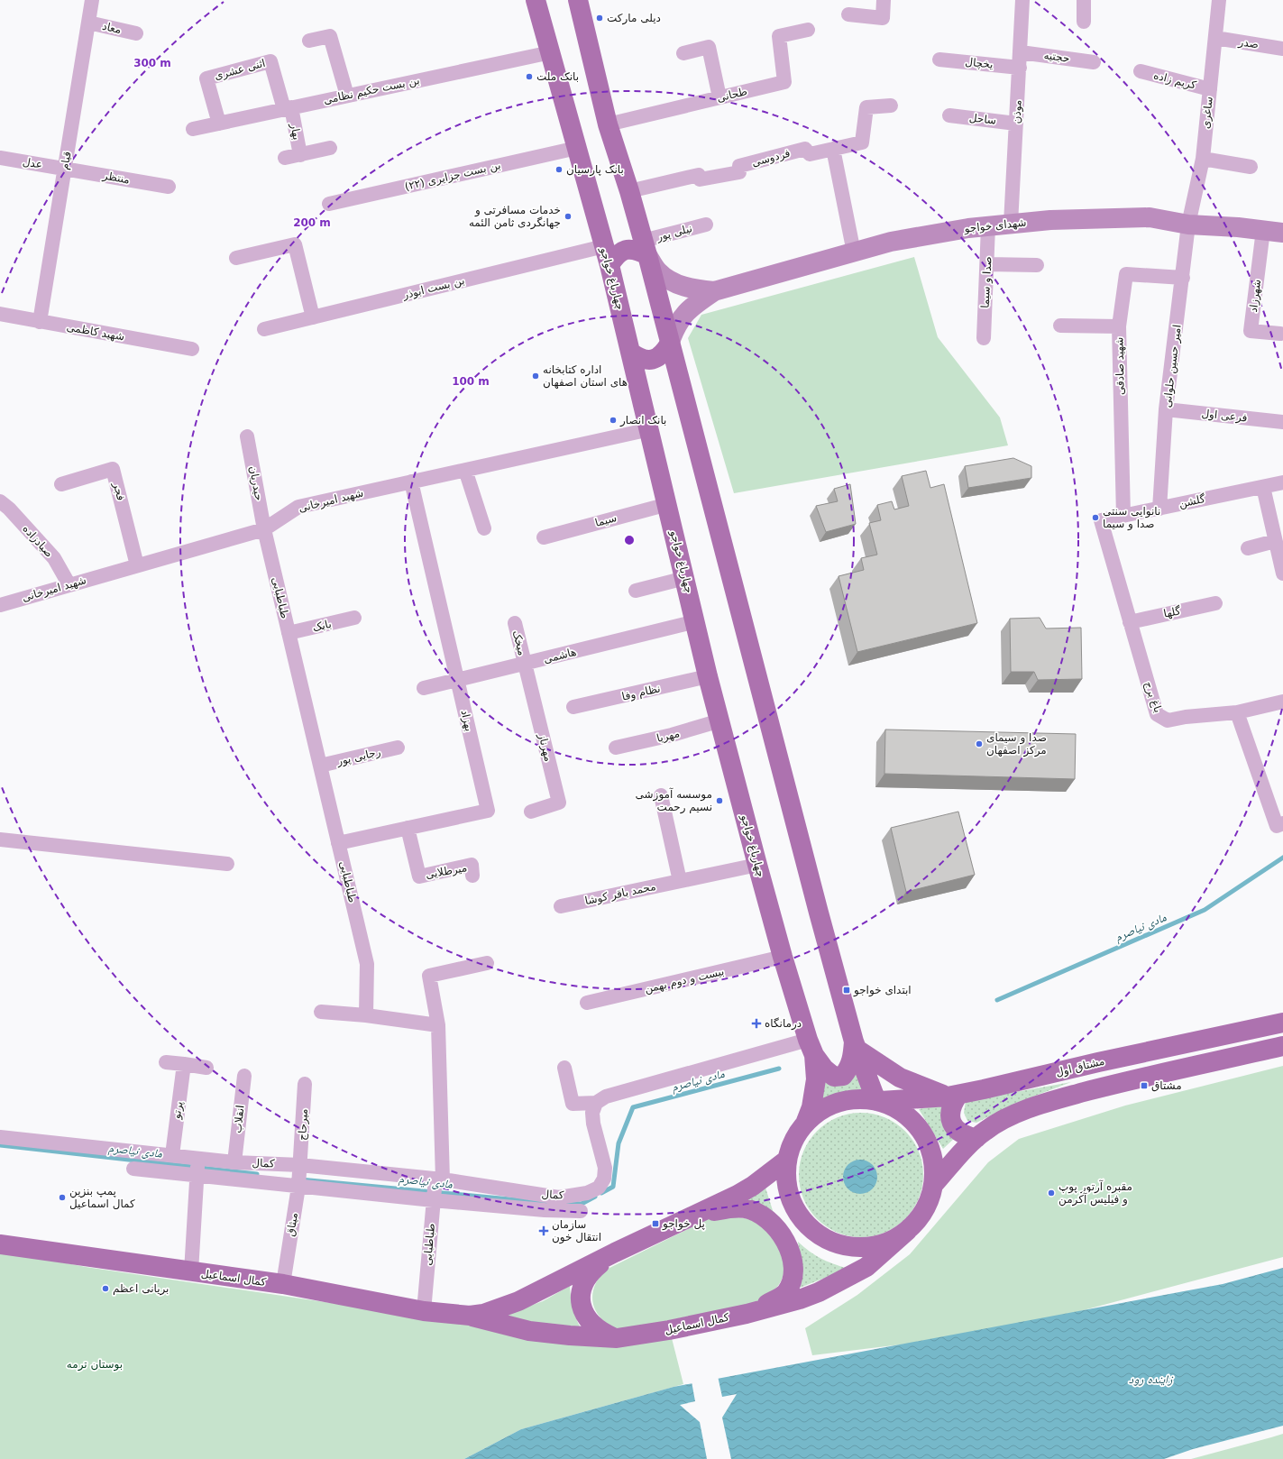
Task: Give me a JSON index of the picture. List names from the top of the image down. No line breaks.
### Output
{"streets":{"main road":["شهدای خواجو","چهارباغ خواجو","مشتاق اول","کمال اسماعیل"],"street":["معاد","صدر","حجتیه","یخچال","اثنی عشری","کریم زاده","بن بست حکیم نظامی","طحانی","موذن","ساغری","ساحل","بهار","فردوسی","قیام","عدل","بن بست جزایری (۲۲)","منتظر","نیلی پور","صدا و سیما","بن بست ابوذر","شهرزاد","شهید کاظمی","شهید صادقی","امیر حسین حلوانی","فرعی اول","حیدریان","فجر","شهید امیرخانی","گلشن","سیما","صیادزاده","طباطبایی","گلها","بابک","میخک","هاشمی","نظام وفا","باغ برج","بهزاد","مهریا","مهرناز","رجایی پور","میرطلایی","محمد باقر کوشا","بیست و دوم بهمن","پرتو","انقلاب","میرحاج","کمال","میثاق"]},"crossings":[["معاد","قیام"],["صدر","ساغری"],["حجتیه","موذن"],["یخچال","موذن"],["اثنی عشری","بن بست حکیم نظامی"],["اثنی عشری","بهار"],["کریم زاده","ساغری"],["بن بست حکیم نظامی","بهار"],["بن بست حکیم نظامی","چهارباغ خواجو"],["موذن","ساحل"],["موذن","شهدای خواجو"],["ساغری","شهدای خواجو"],["ساغری","امیر حسین حلوانی"],["قیام","عدل"],["قیام","منتظر"],["قیام","شهید کاظمی"],["عدل","منتظر"],["بن بست جزایری (۲۲)","چهارباغ خواجو"],["شهدای خواجو","صدا و سیما"],["شهدای خواجو","شهرزاد"],["شهدای خواجو","امیر حسین حلوانی"],["چهارباغ خواجو","بن بست ابوذر"],["چهارباغ خواجو","شهید امیرخانی"],["چهارباغ خواجو","سیما"],["چهارباغ خواجو","هاشمی"],["چهارباغ خواجو","نظام وفا"],["چهارباغ خواجو","مهریا"],["چهارباغ خواجو","محمد باقر کوشا"],["چهارباغ خواجو","بیست و دوم بهمن"],["شهید صادقی","امیر حسین حلوانی"],["شهید صادقی","گلشن"],["امیر حسین حلوانی","فرعی اول"],["امیر حسین حلوانی","گلشن"],["حیدریان","شهید امیرخانی"],["حیدریان","طباطبایی"],["فجر","شهید امیرخانی"],["شهید امیرخانی","صیادزاده"],["شهید امیرخانی","طباطبایی"],["شهید امیرخانی","بهزاد"],["گلشن","باغ برج"],["طباطبایی","بابک"],["طباطبایی","بهزاد"],["طباطبایی","رجایی پور"],["طباطبایی","کمال"],["طباطبایی","کمال اسماعیل"],["گلها","باغ برج"],["میخک","هاشمی"],["میخک","مهرناز"],["هاشمی","بهزاد"],["هاشمی","مهرناز"],["بهزاد","میرطلایی"],["پرتو","کمال"],["انقلاب","کمال"],["میرحاج","کمال"],["میرحاج","میثاق"],["کمال","میثاق"],["میثاق","کمال اسماعیل"]],"water":["مادی نیاصرم","زاینده رود"],"parks":["بوستان ترمه"],"places":{"other":["دیلی مارکت","بانک ملت","بانک پارسیان","خدمات مسافرتی و جهانگردی ثامن الئمه","اداره کتابخانه های استان اصفهان","بانک انصار","نانوایی سنتی صدا و سیما","صدا و سیمای مرکز اصفهان","موسسه آموزشی نسیم رحمت","مقبره آرتور پوپ و فیلیس آکرمن","پمپ بنزین کمال اسماعیل","بریانی اعظم"],"transit":["ابتدای خواجو","مشتاق","پل خواجو"],"health":["درمانگاه","سازمان انتقال خون"]},"rings":["300 m","200 m","100 m"]}
